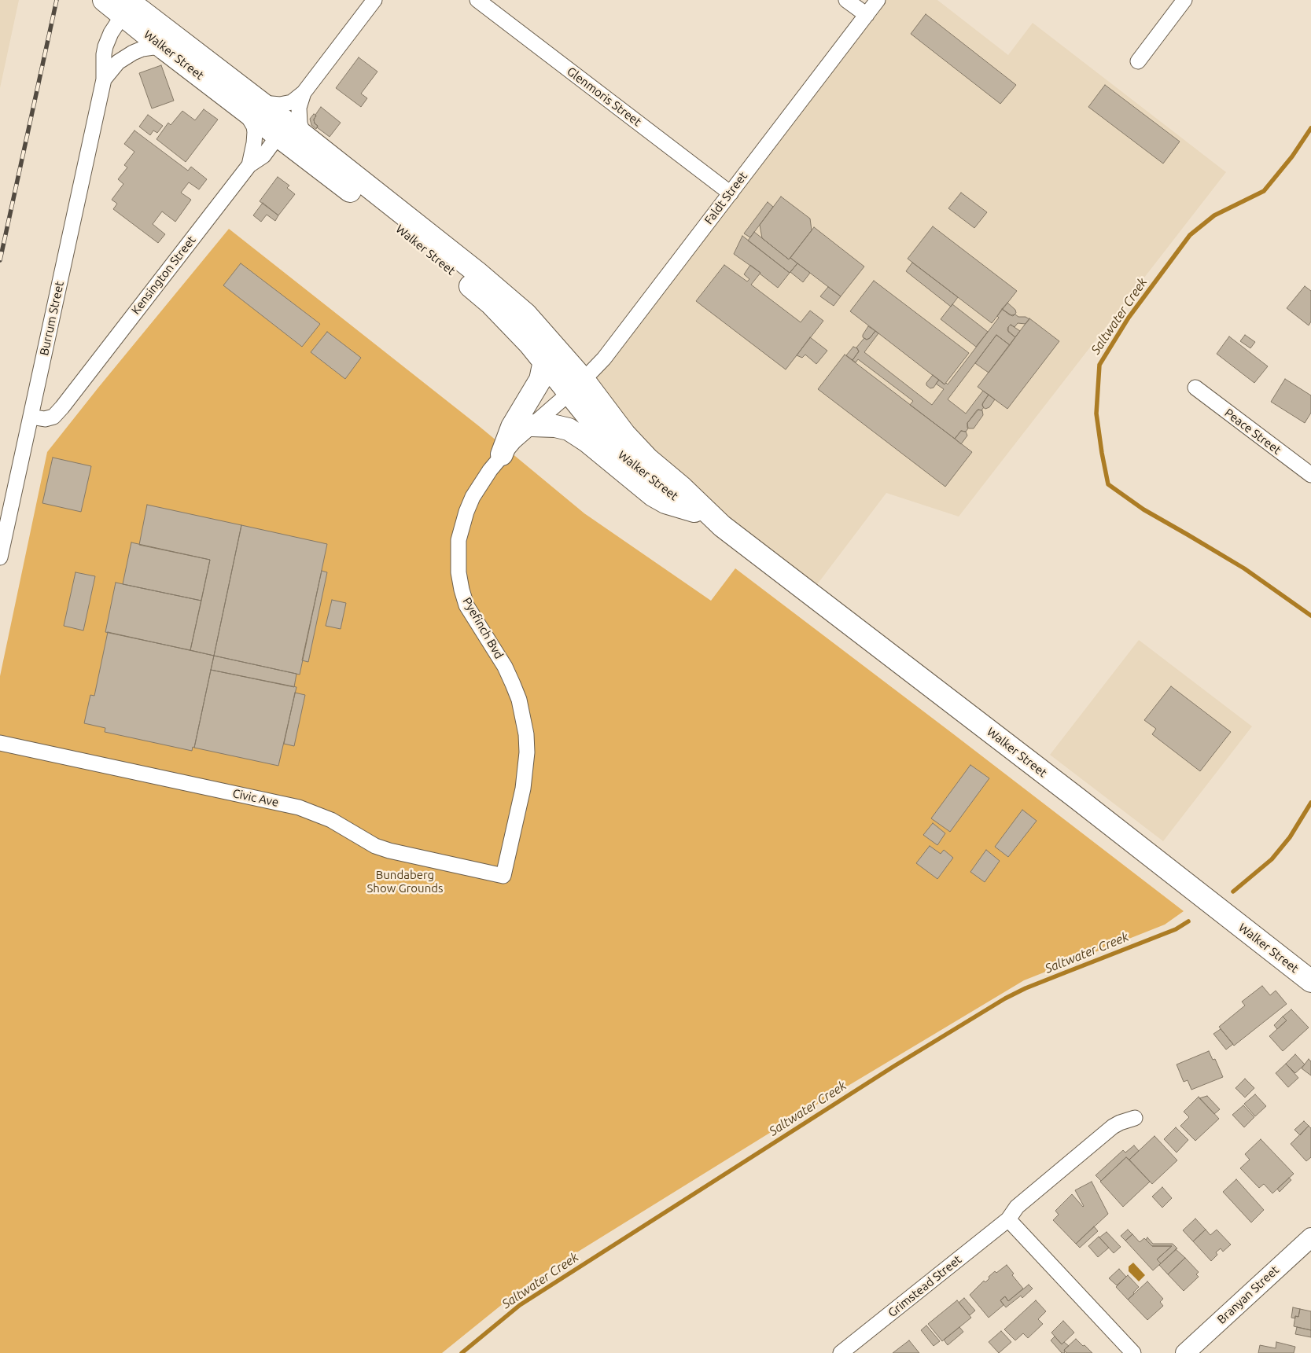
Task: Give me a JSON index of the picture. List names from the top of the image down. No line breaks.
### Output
{"streets":{"main road":["Walker Street"],"street":["Glenmoris Street","Faldt Street","Kensington Street","Burrum Street","Peace Street","Pyefinch Bvd","Civic Ave","Grimstead Street","Branyan Street"]},"crossings":[["Walker Street","Faldt Street"],["Walker Street","Kensington Street"],["Walker Street","Burrum Street"],["Walker Street","Pyefinch Bvd"],["Glenmoris Street","Faldt Street"],["Faldt Street","Pyefinch Bvd"],["Kensington Street","Burrum Street"],["Pyefinch Bvd","Civic Ave"]],"water":["Saltwater Creek"],"parks":["Bundaberg Show Grounds"]}
